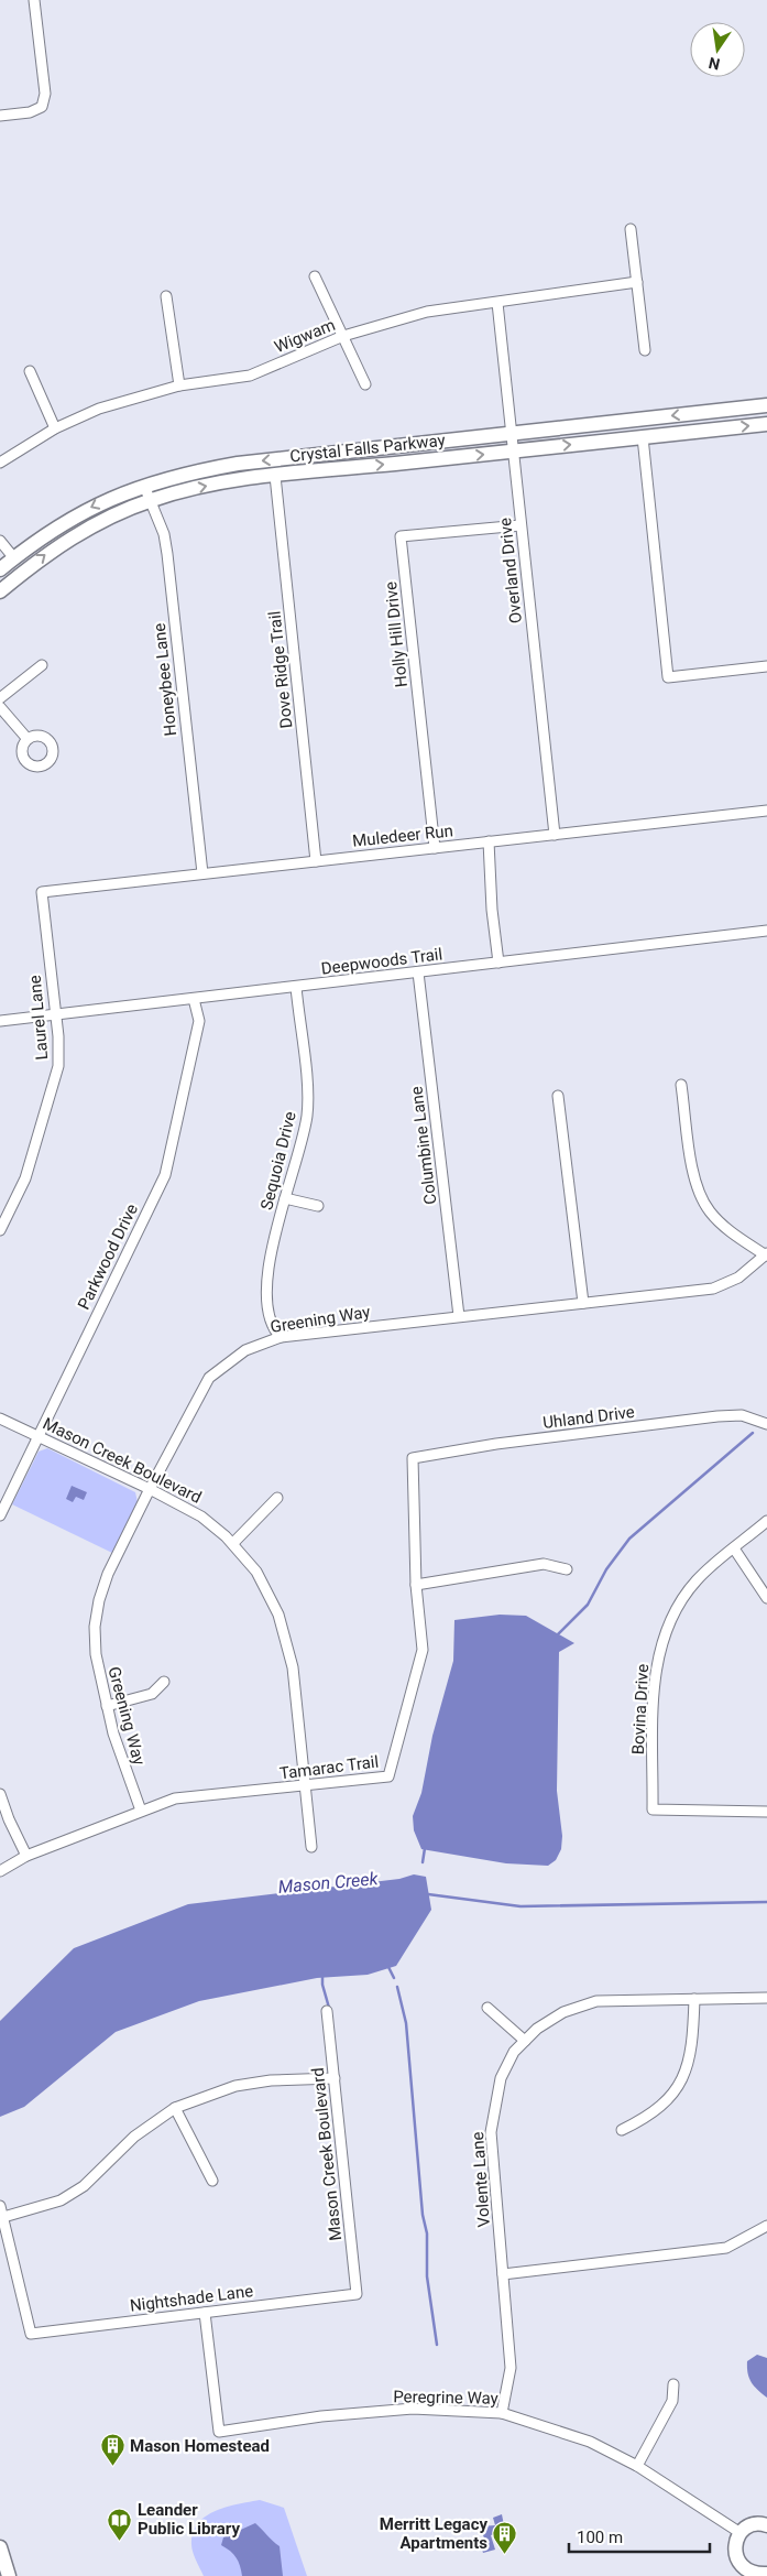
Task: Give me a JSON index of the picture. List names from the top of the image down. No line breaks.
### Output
{"streets":{"main road":["Crystal Falls Parkway"],"street":["Wigwam","Overland Drive","Holly Hill Drive","Dove Ridge Trail","Honeybee Lane","Muledeer Run","Deepwoods Trail","Laurel Lane","Columbine Lane","Sequoia Drive","Parkwood Drive","Greening Way","Uhland Drive","Mason Creek Boulevard","Bovina Drive","Tamarac Trail","Volente Lane","Nightshade Lane","Peregrine Way"]},"crossings":[["Wigwam","Overland Drive"],["Crystal Falls Parkway","Overland Drive"],["Crystal Falls Parkway","Dove Ridge Trail"],["Crystal Falls Parkway","Honeybee Lane"],["Overland Drive","Holly Hill Drive"],["Overland Drive","Muledeer Run"],["Holly Hill Drive","Muledeer Run"],["Dove Ridge Trail","Muledeer Run"],["Honeybee Lane","Muledeer Run"],["Muledeer Run","Laurel Lane"],["Deepwoods Trail","Laurel Lane"],["Deepwoods Trail","Columbine Lane"],["Deepwoods Trail","Sequoia Drive"],["Deepwoods Trail","Parkwood Drive"],["Columbine Lane","Greening Way"],["Sequoia Drive","Greening Way"],["Parkwood Drive","Mason Creek Boulevard"],["Greening Way","Mason Creek Boulevard"],["Greening Way","Tamarac Trail"],["Uhland Drive","Tamarac Trail"],["Mason Creek Boulevard","Tamarac Trail"],["Mason Creek Boulevard","Nightshade Lane"],["Volente Lane","Peregrine Way"],["Nightshade Lane","Peregrine Way"]],"water":["Mason Creek"],"places":{"building":["Mason Homestead","Merritt Legacy Apartments"],"library":["Leander Public Library"]},"scale_bar":"100 m","north":"bottom"}
